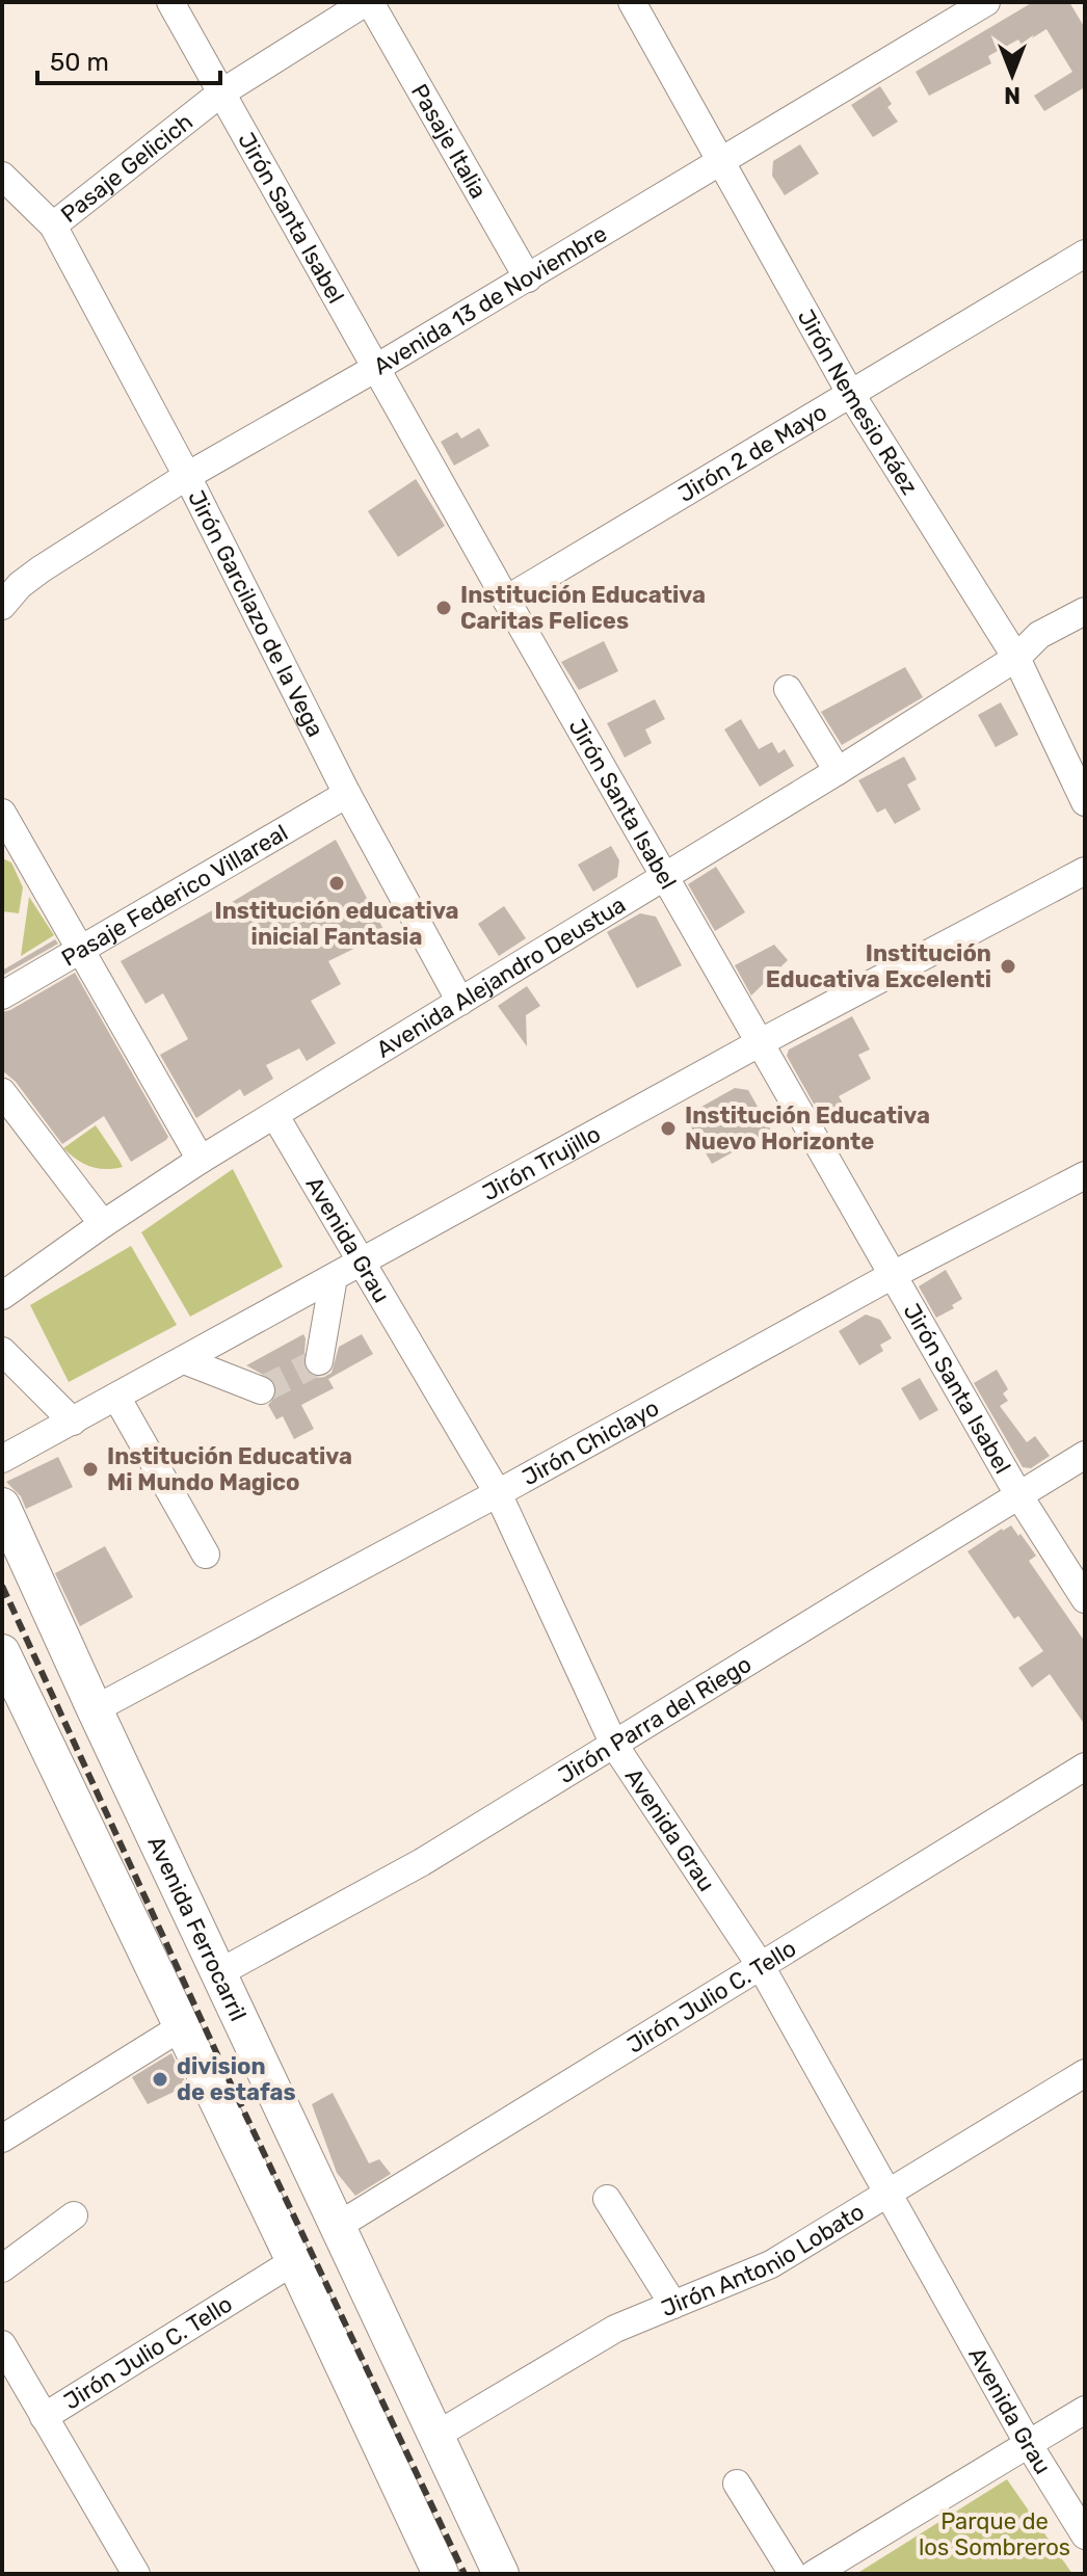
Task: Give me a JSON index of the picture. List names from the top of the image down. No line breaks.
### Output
{"streets":{"main road":["Avenida Ferrocarril"],"street":["Pasaje Italia","Pasaje Gelicich","Jirón Santa Isabel","Avenida 13 de Noviembre","Jirón Nemesio Ráez","Jirón 2 de Mayo","Jirón Garcilazo de la Vega","Pasaje Federico Villareal","Avenida Alejandro Deustua","Jirón Trujillo","Avenida Grau","Jirón Chiclayo","Jirón Parra del Riego","Jirón Julio C. Tello","Jirón Antonio Lobato"]},"crossings":[["Pasaje Italia","Pasaje Gelicich"],["Pasaje Italia","Avenida 13 de Noviembre"],["Pasaje Gelicich","Jirón Santa Isabel"],["Pasaje Gelicich","Jirón Garcilazo de la Vega"],["Jirón Santa Isabel","Avenida 13 de Noviembre"],["Jirón Santa Isabel","Jirón 2 de Mayo"],["Jirón Santa Isabel","Avenida Alejandro Deustua"],["Jirón Santa Isabel","Jirón Trujillo"],["Jirón Santa Isabel","Jirón Chiclayo"],["Jirón Santa Isabel","Jirón Parra del Riego"],["Avenida 13 de Noviembre","Jirón Nemesio Ráez"],["Avenida 13 de Noviembre","Jirón Garcilazo de la Vega"],["Jirón Nemesio Ráez","Jirón 2 de Mayo"],["Jirón Nemesio Ráez","Avenida Alejandro Deustua"],["Jirón Garcilazo de la Vega","Pasaje Federico Villareal"],["Jirón Garcilazo de la Vega","Avenida Alejandro Deustua"],["Avenida Alejandro Deustua","Avenida Grau"],["Jirón Trujillo","Avenida Grau"],["Avenida Grau","Jirón Chiclayo"],["Avenida Grau","Jirón Parra del Riego"],["Avenida Grau","Jirón Julio C. Tello"],["Avenida Grau","Jirón Antonio Lobato"],["Jirón Chiclayo","Avenida Ferrocarril"],["Jirón Parra del Riego","Avenida Ferrocarril"],["Avenida Ferrocarril","Jirón Julio C. Tello"],["Avenida Ferrocarril","Jirón Antonio Lobato"]],"parks":["Parque de los Sombreros"],"places":["Institución Educativa Caritas Felices","Institución educativa inicial Fantasia","Institución Educativa Excelenti","Institución Educativa Nuevo Horizonte","Institución Educativa Mi Mundo Magico","division de estafas"],"scale_bar":"50 m","north":"bottom"}
